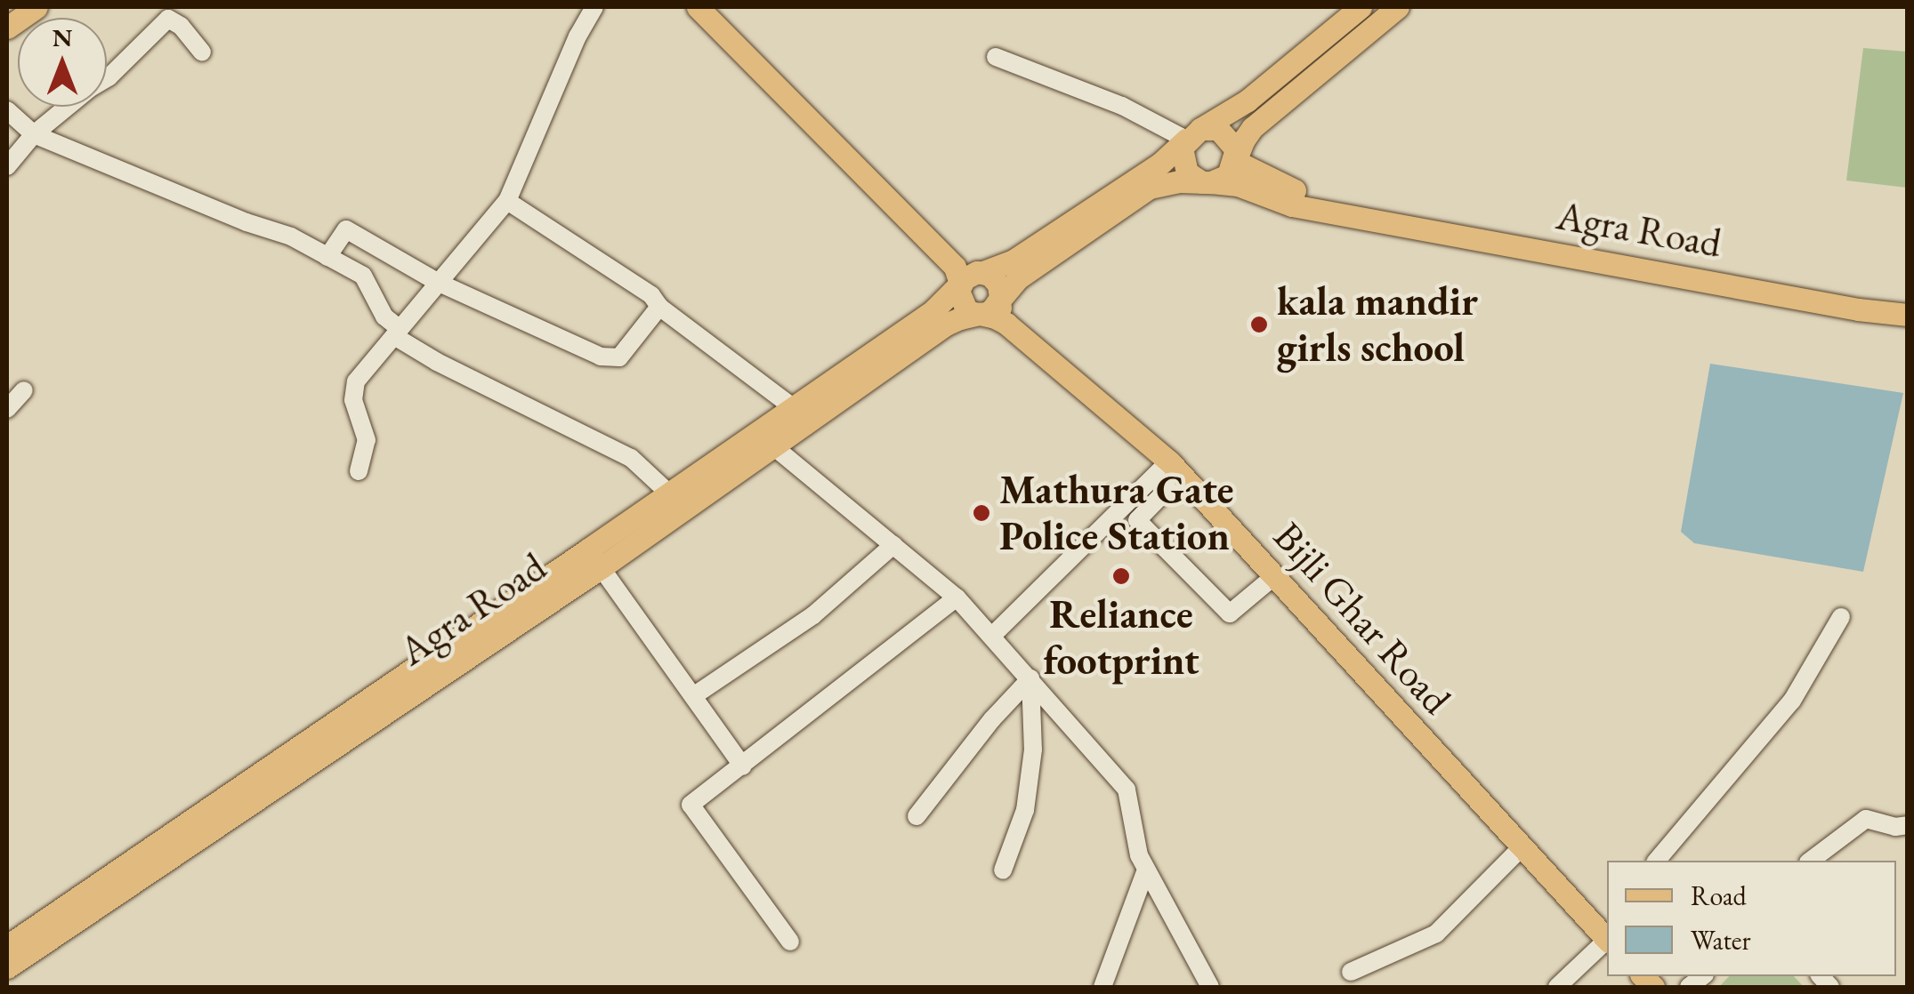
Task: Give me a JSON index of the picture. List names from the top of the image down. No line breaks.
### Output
{"streets":{"main road":["Agra Road","Bijli Ghar Road"]},"places":["kala mandir girls school","Mathura Gate Police Station","Reliance footprint"],"legend":["Road","Water"],"north":"top"}
